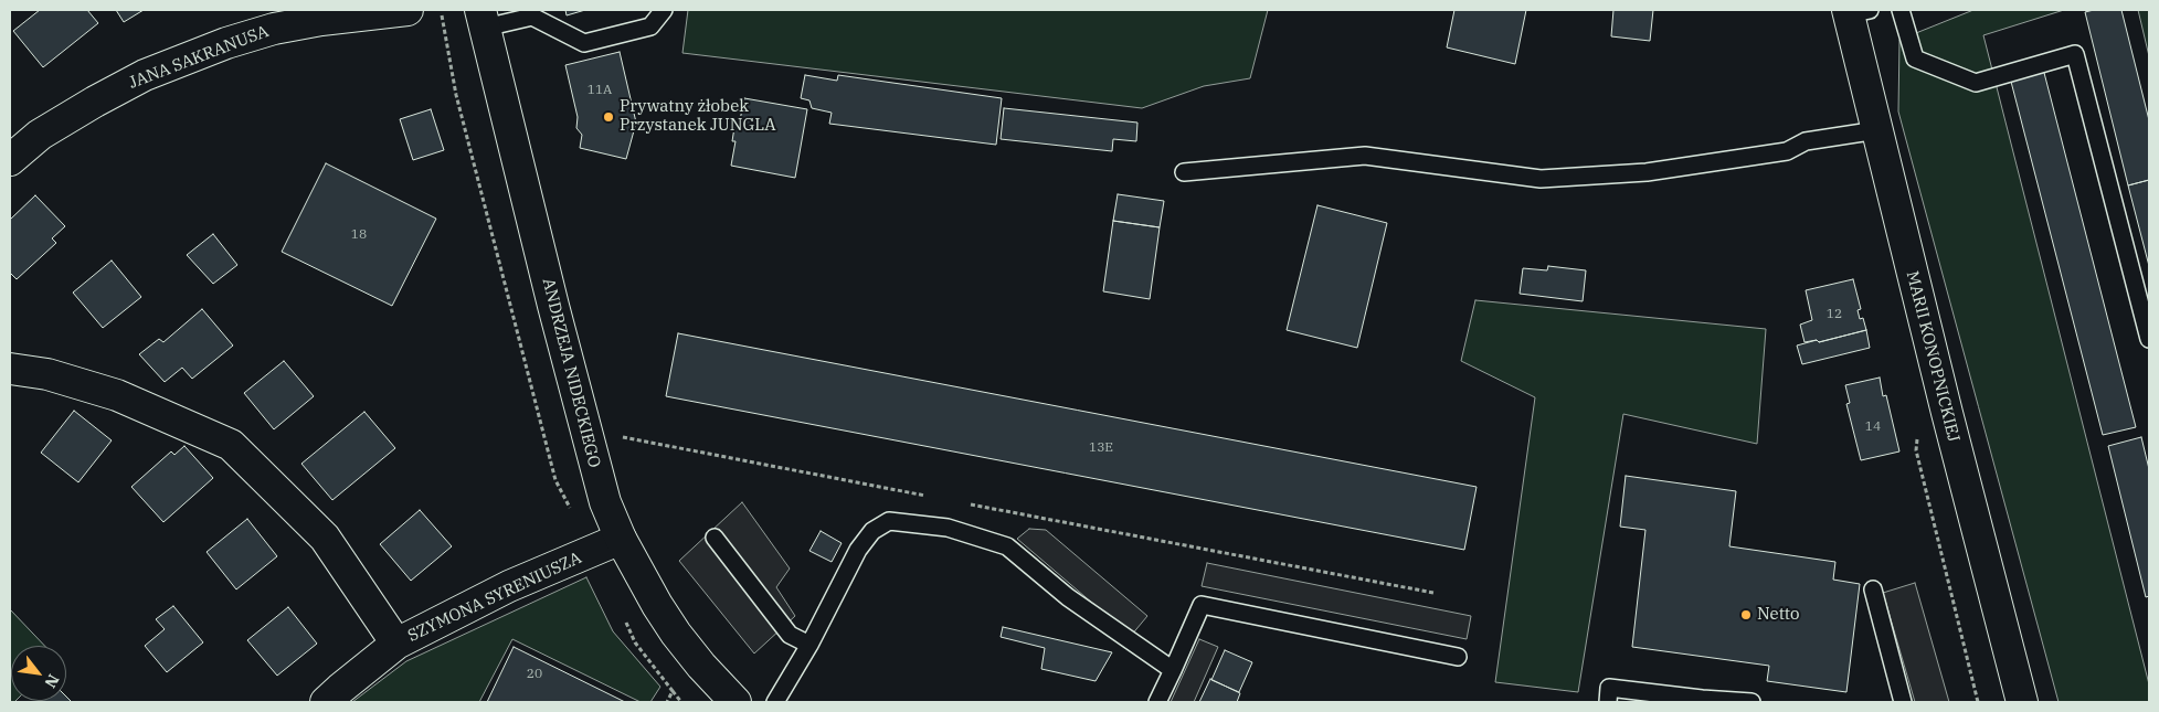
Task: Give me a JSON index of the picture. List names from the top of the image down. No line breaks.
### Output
{"streets":{"street":["JANA SAKRANUSA","MARII KONOPNICKIEJ","ANDRZEJA NIDECKIEGO","SZYMONA SYRENIUSZA"]},"crossings":[["ANDRZEJA NIDECKIEGO","SZYMONA SYRENIUSZA"]],"places":["Prywatny żłobek Przystanek JUNGLA","Netto"],"house_numbers":["11A","18","12","14","13E","20"],"north":"bottom right"}
